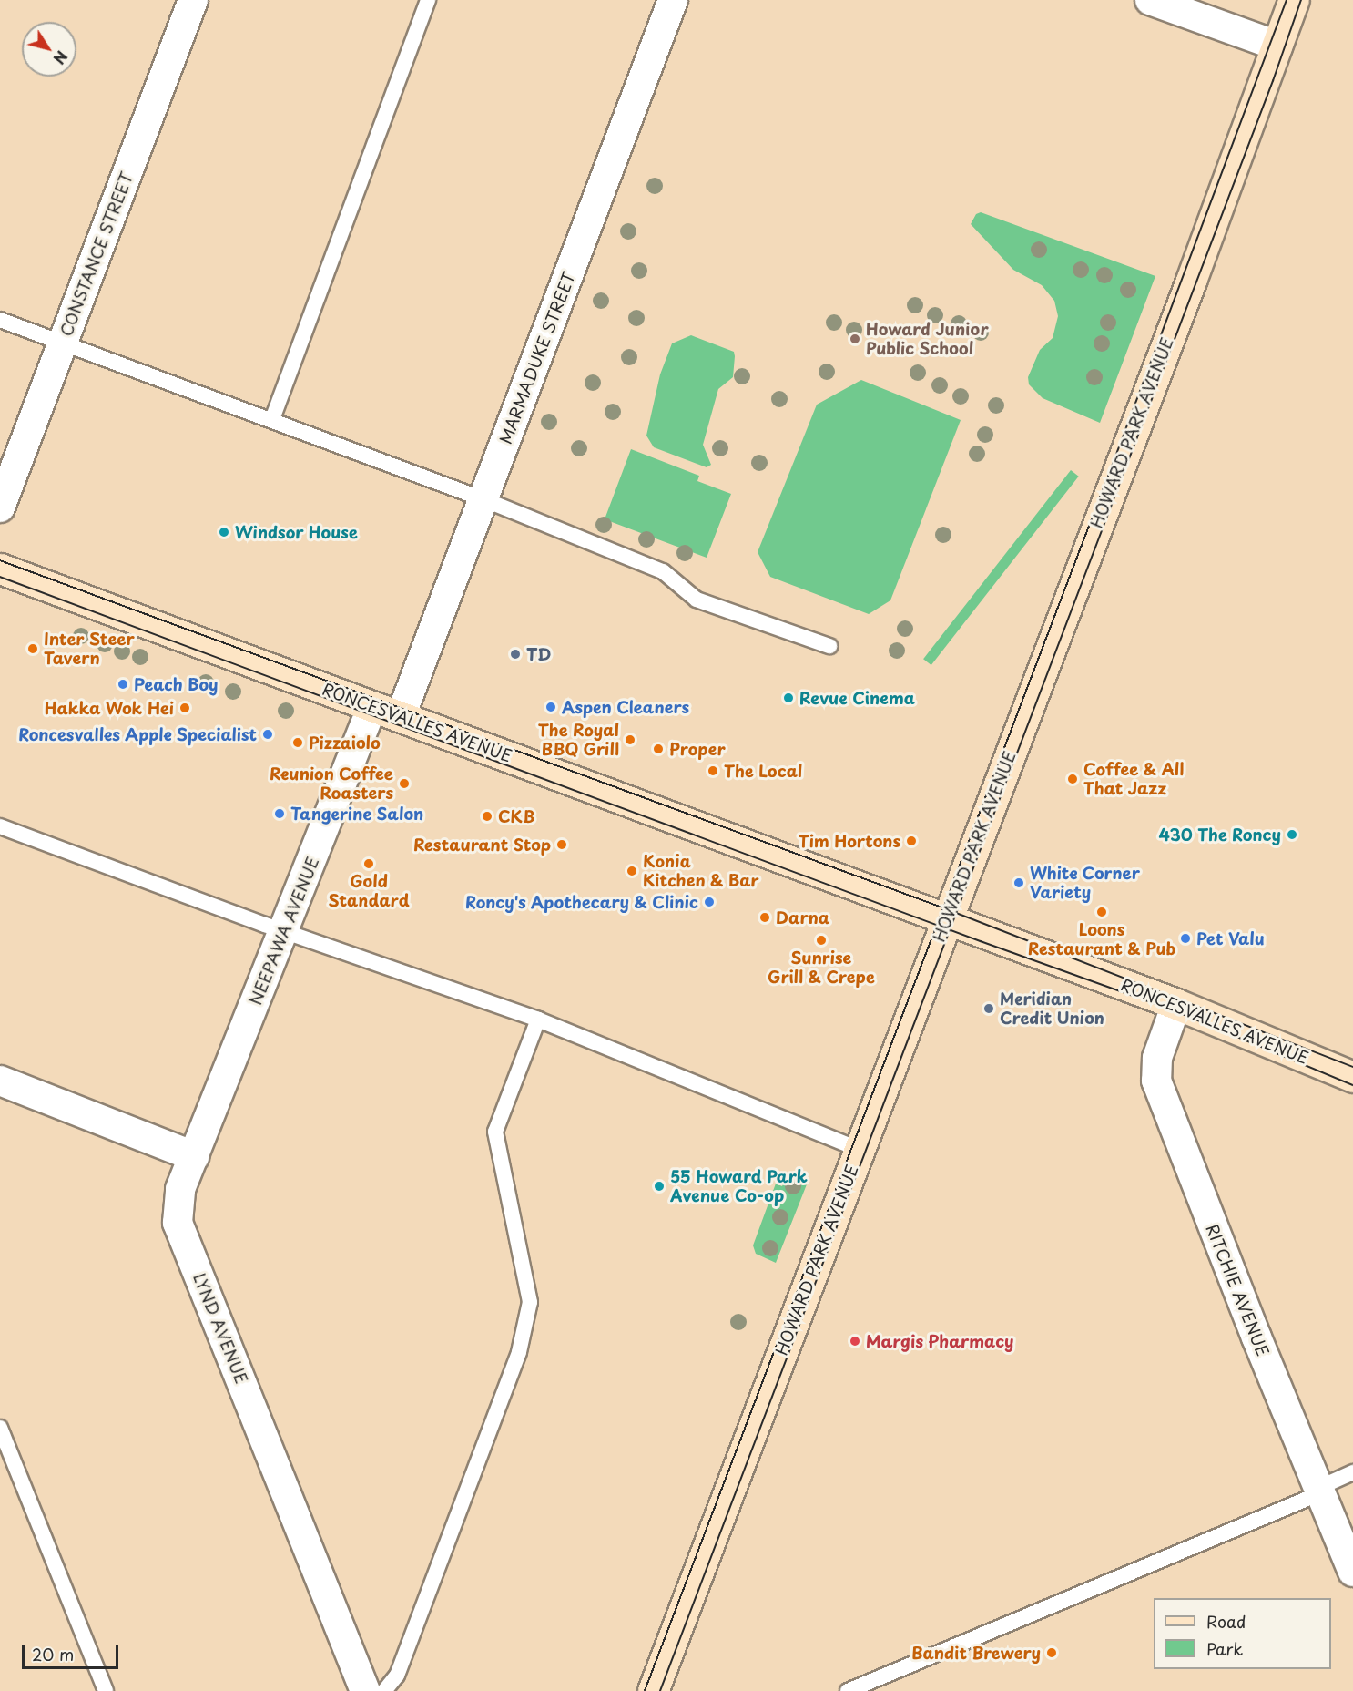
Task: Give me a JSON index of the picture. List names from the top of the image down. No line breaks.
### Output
{"streets":{"street":["CONSTANCE STREET","MARMADUKE STREET","HOWARD PARK AVENUE","RONCESVALLES AVENUE","NEEPAWA AVENUE","RITCHIE AVENUE","LYND AVENUE"]},"crossings":[["MARMADUKE STREET","RONCESVALLES AVENUE"],["HOWARD PARK AVENUE","RONCESVALLES AVENUE"],["RONCESVALLES AVENUE","NEEPAWA AVENUE"],["RONCESVALLES AVENUE","RITCHIE AVENUE"],["NEEPAWA AVENUE","LYND AVENUE"]],"places":["Howard Junior Public School","Windsor House","Inter Steer Tavern","TD","Peach Boy","Revue Cinema","Aspen Cleaners","Hakka Wok Hei","Roncesvalles Apple Specialist","The Royal BBQ Grill","Pizzaiolo","Proper","The Local","Coffee & All That Jazz","Reunion Coffee Roasters","Tangerine Salon","CKB","430 The Roncy","Tim Hortons","Restaurant Stop","Gold Standard","Konia Kitchen & Bar","White Corner Variety","Roncy's Apothecary & Clinic","Loons Restaurant & Pub","Darna","Pet Valu","Sunrise Grill & Crepe","Meridian Credit Union","55 Howard Park Avenue Co-op","Margis Pharmacy","Bandit Brewery"],"legend":["Road","Park"],"scale_bar":"20 m","north":"bottom right"}
